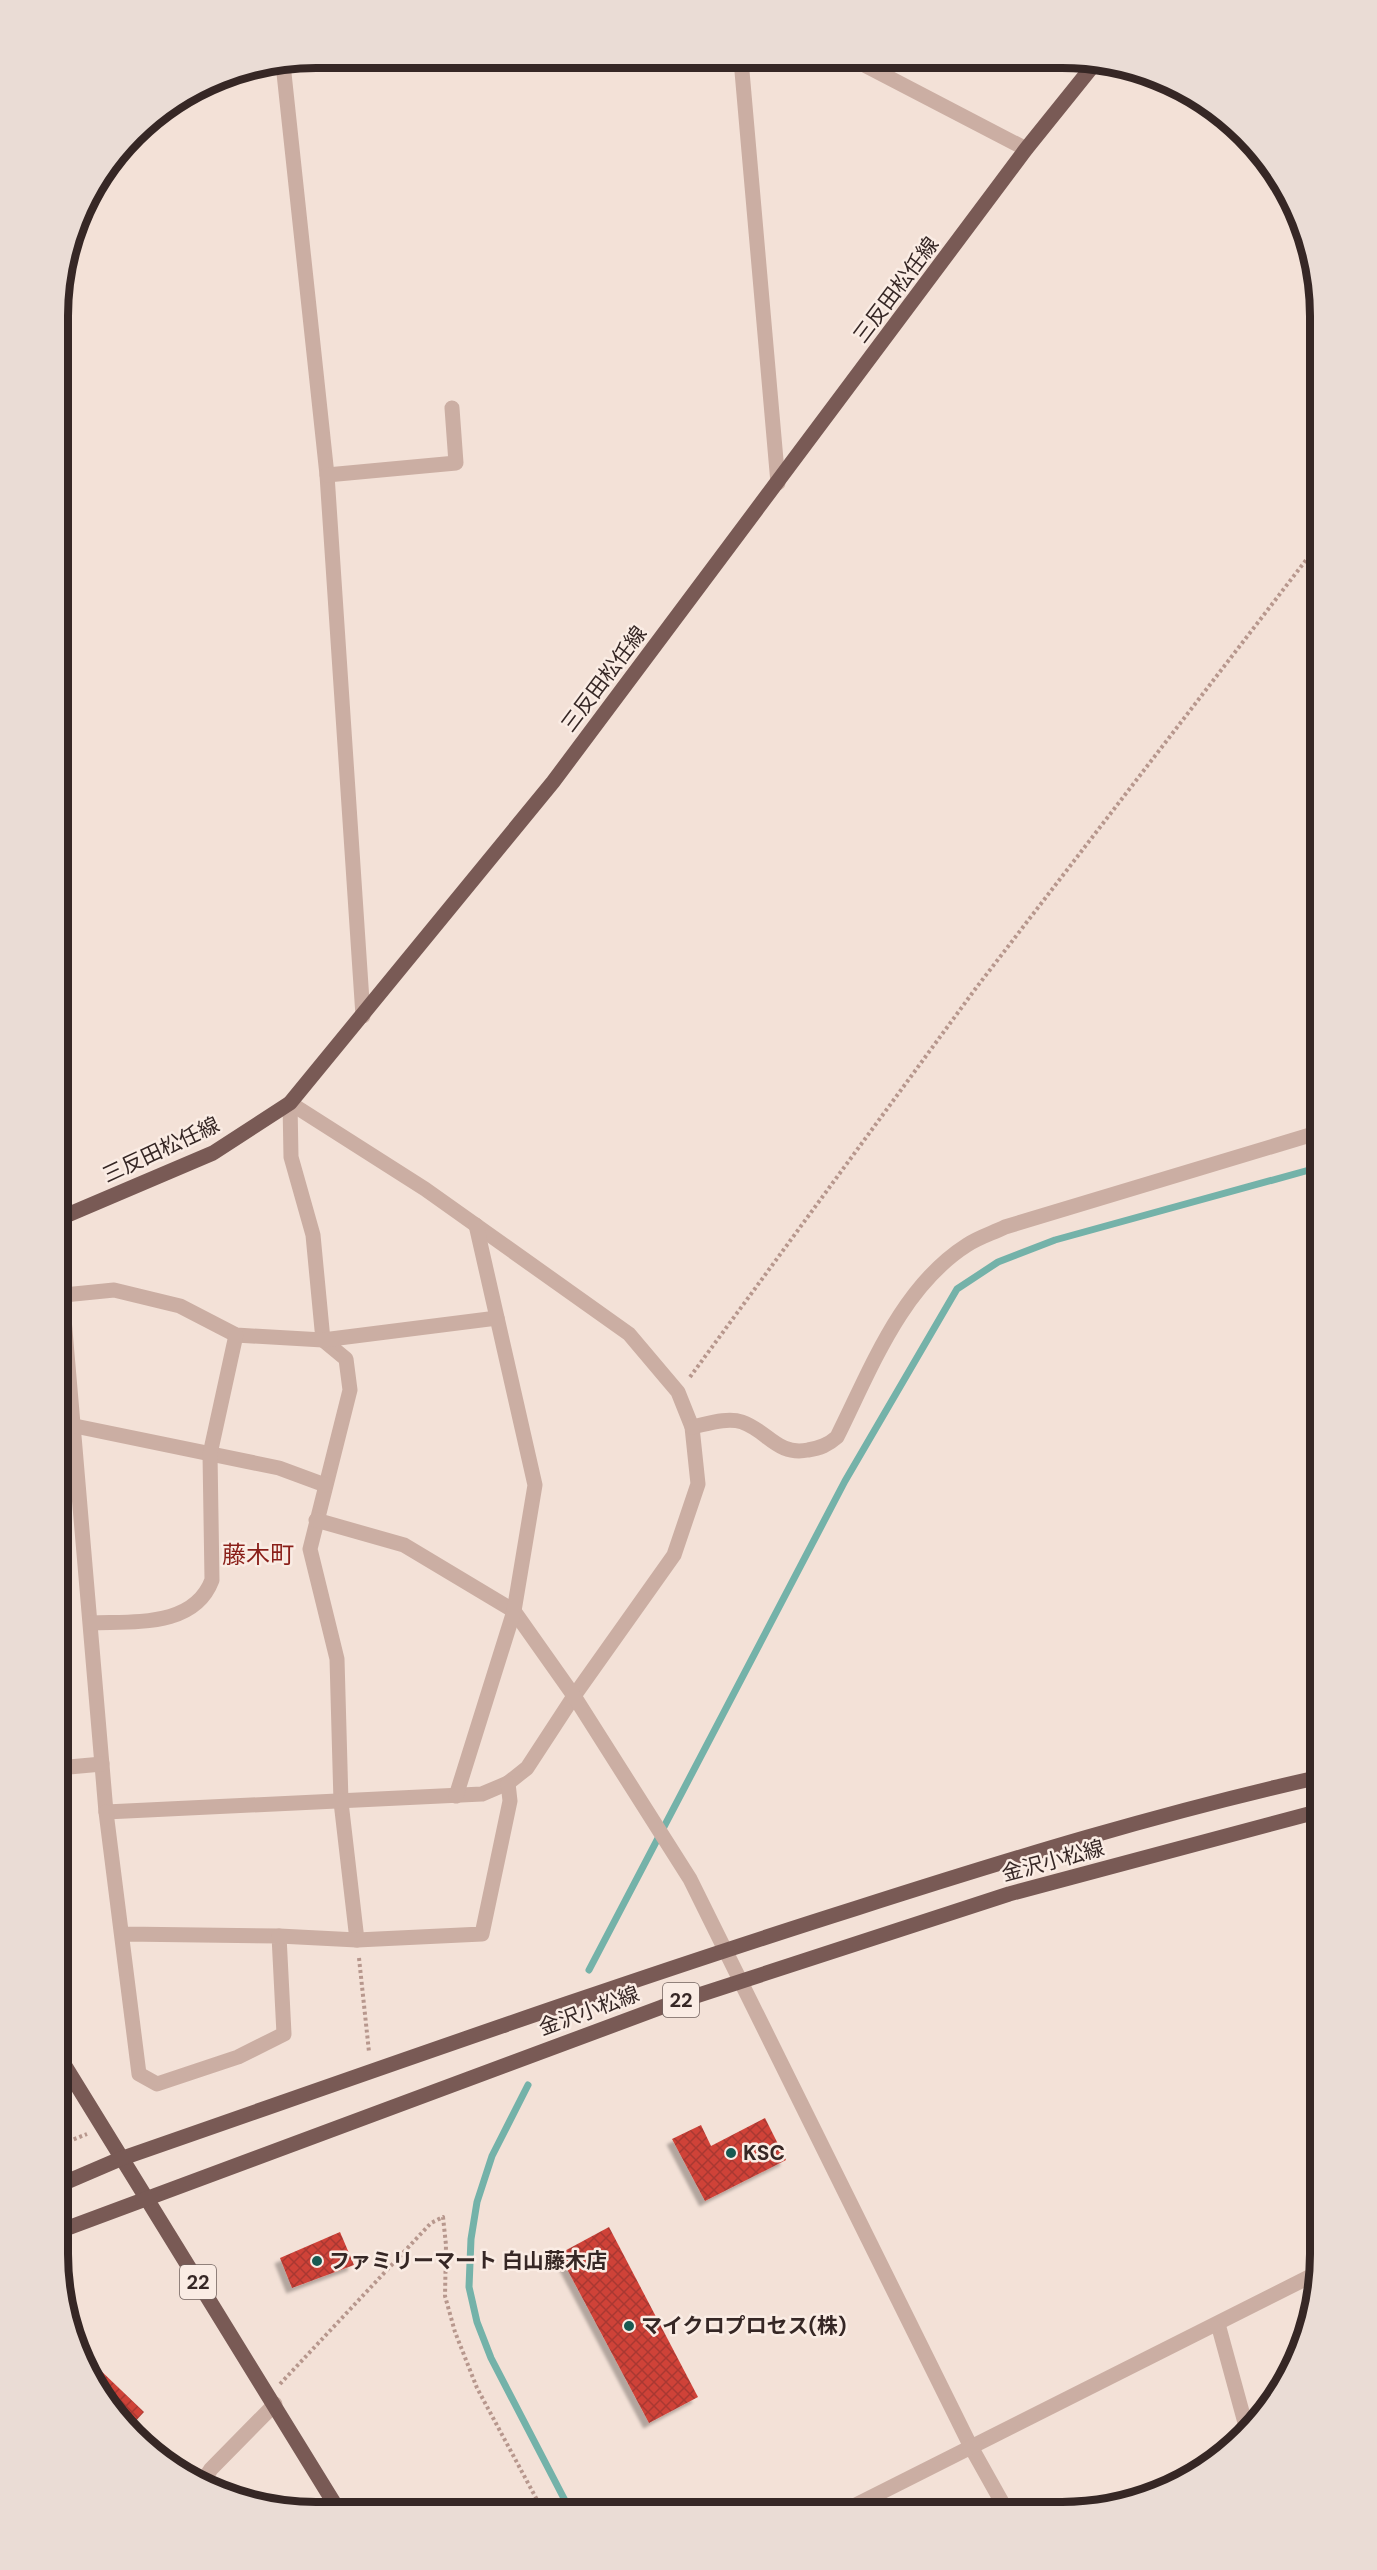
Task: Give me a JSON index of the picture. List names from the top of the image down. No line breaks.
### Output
{"streets":{"main road":["三反田松任線","金沢小松線","22"]},"crossings":[["金沢小松線","22"]],"districts":["藤木町"],"places":["KSC","ファミリーマート 白山藤木店","マイクロプロセス(株)"]}
